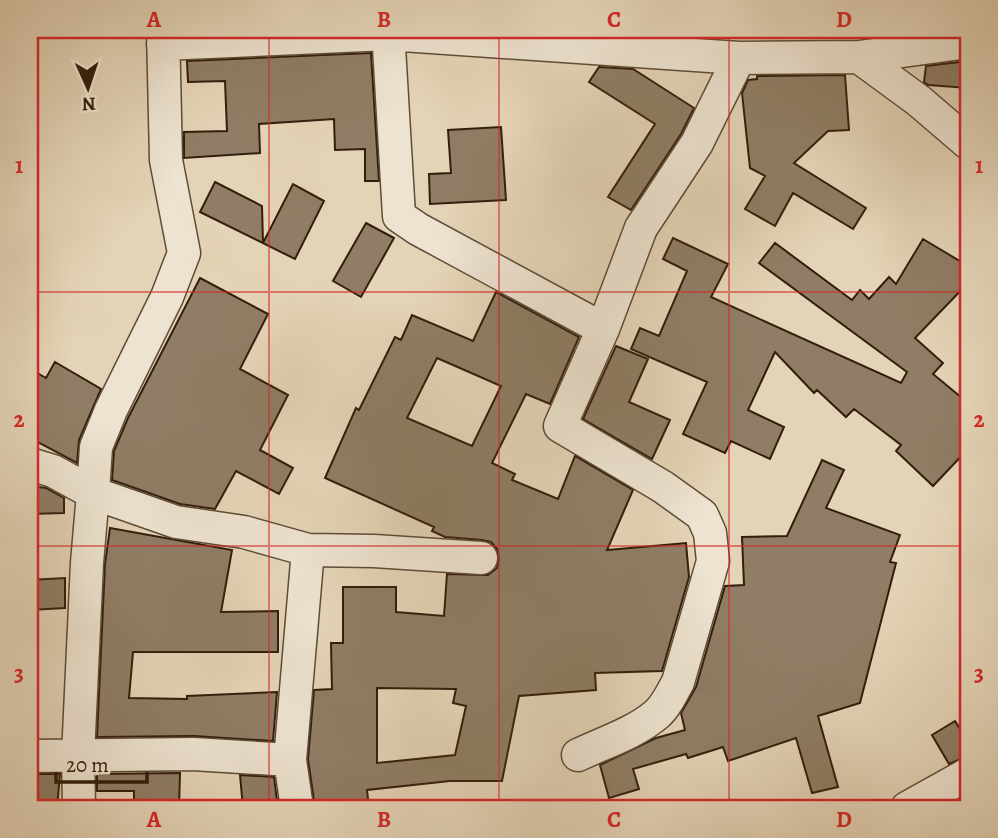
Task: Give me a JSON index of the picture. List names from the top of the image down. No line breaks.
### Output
{"scale_bar":"20 m","north":"bottom","grid":{"columns":["A","B","C","D"],"rows":["1","2","3"]}}
